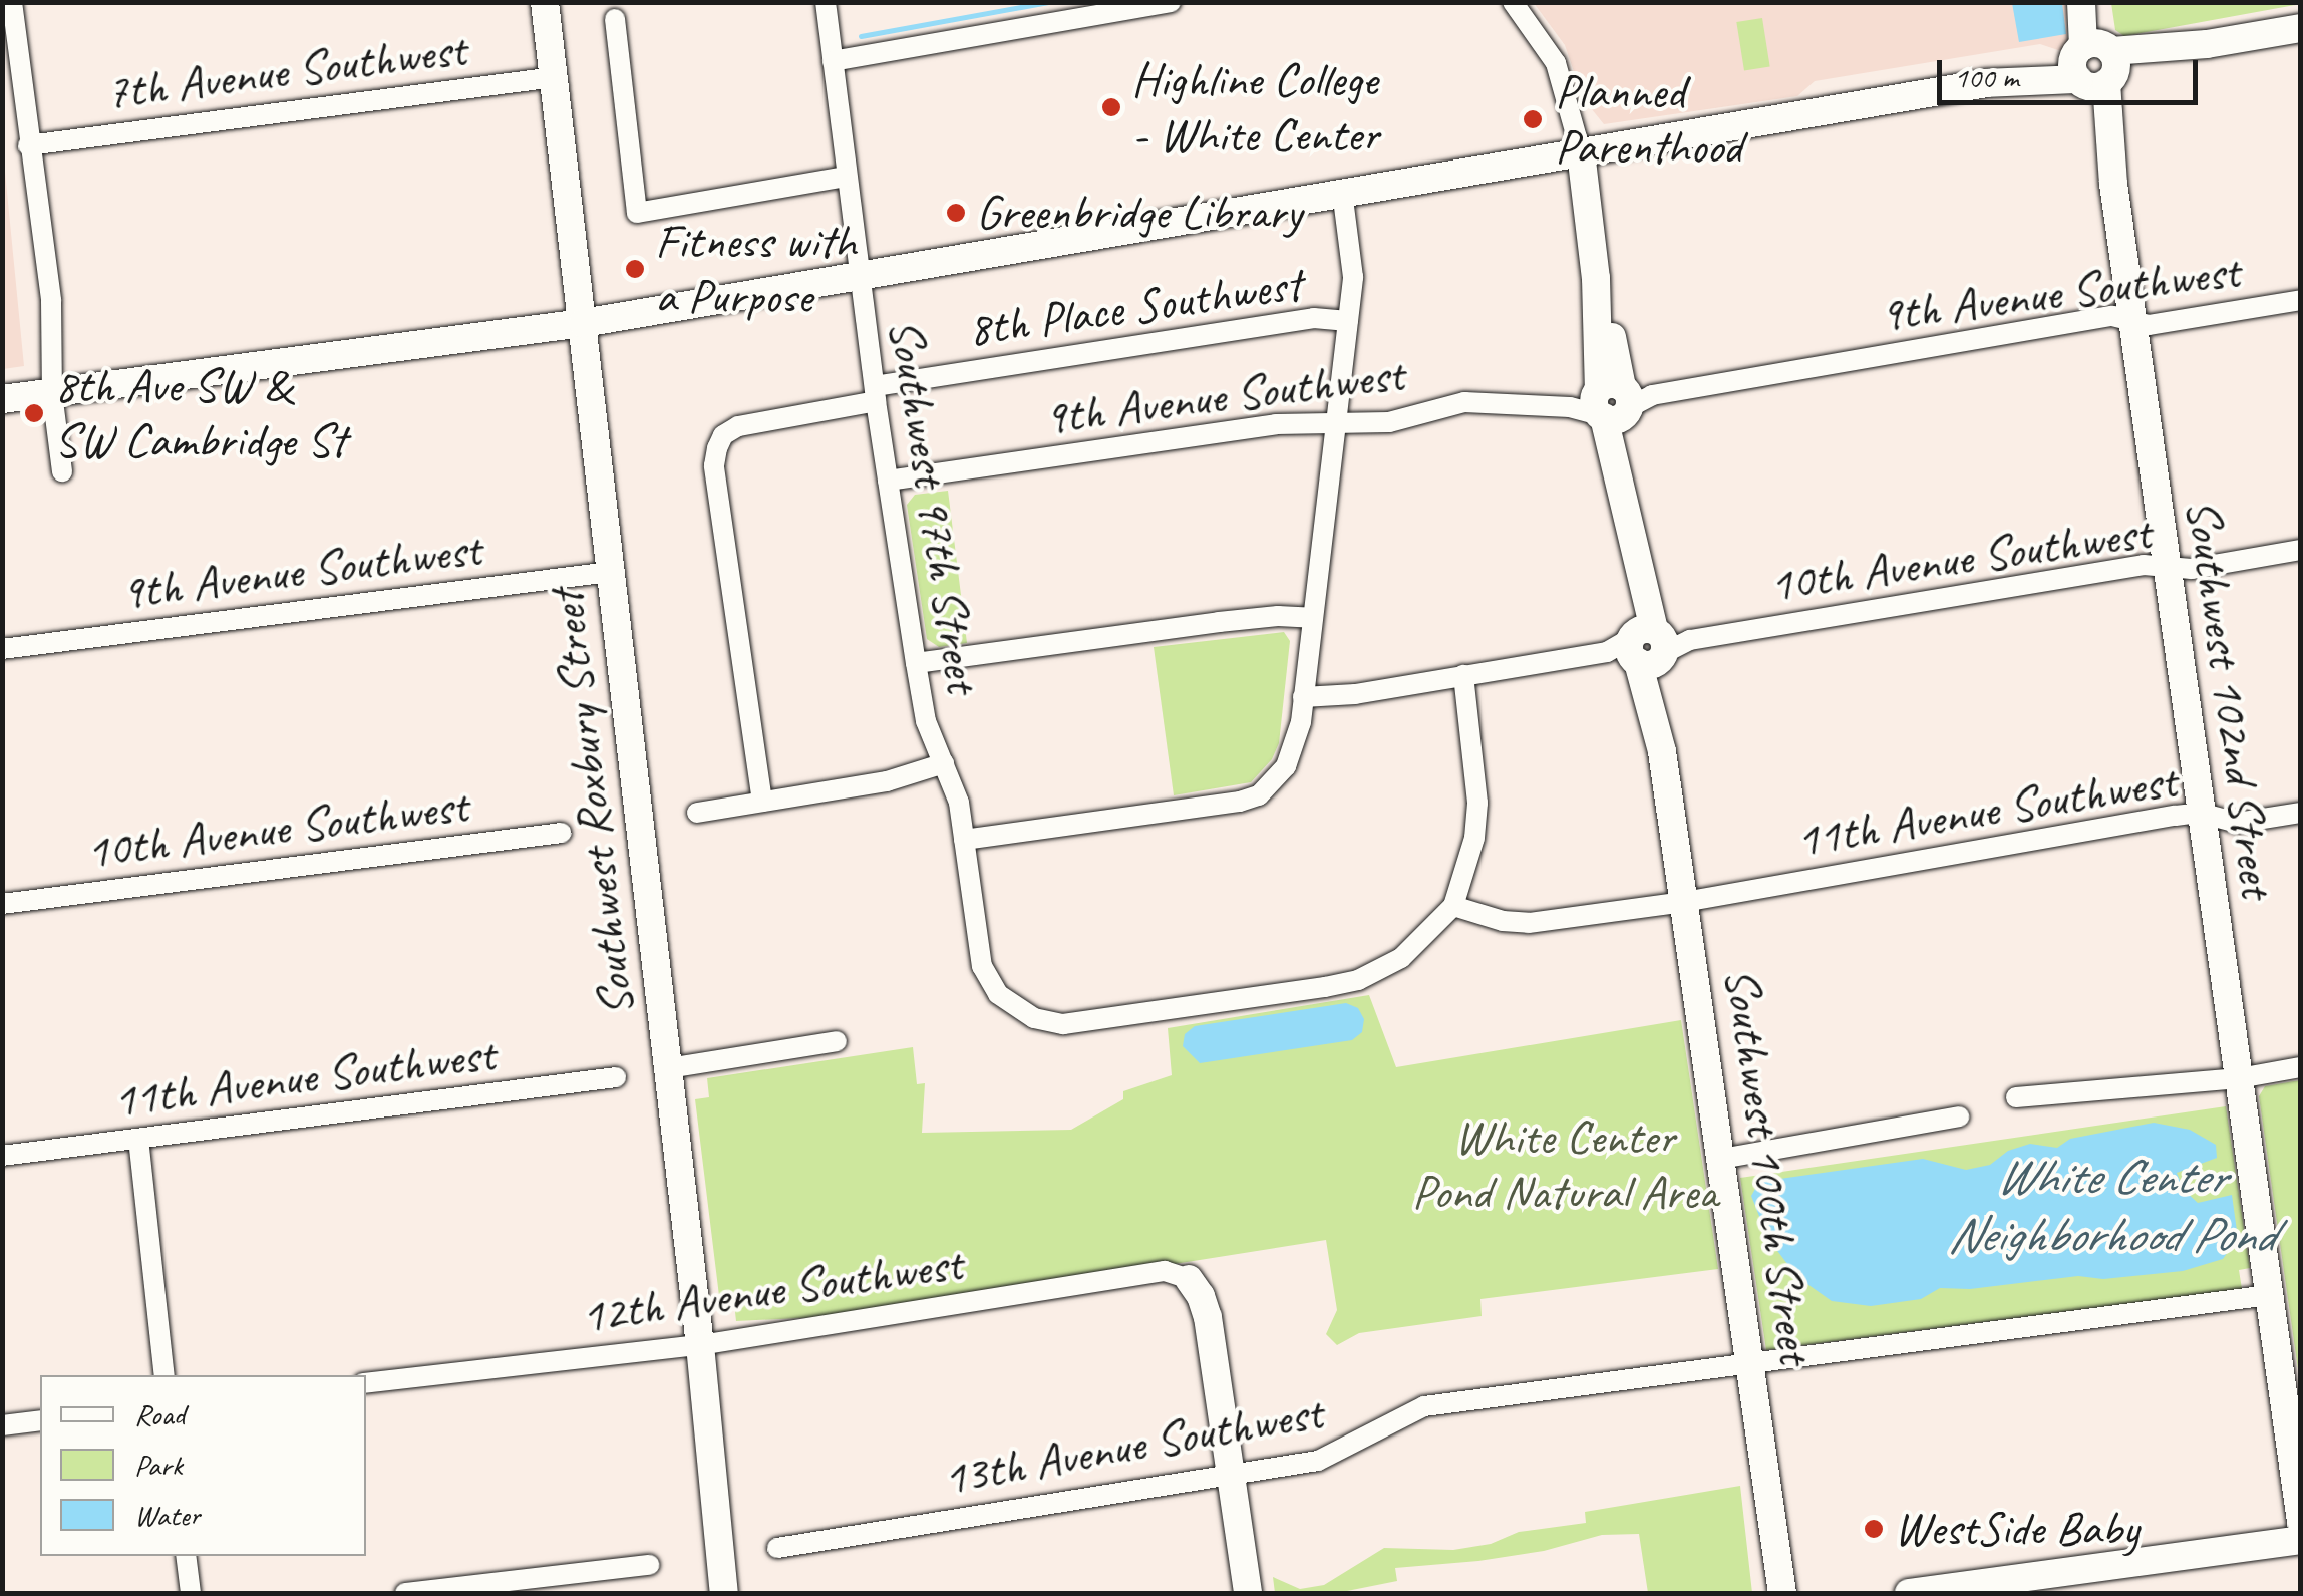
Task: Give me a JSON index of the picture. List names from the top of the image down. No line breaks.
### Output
{"streets":{"street":["7th Avenue Southwest","9th Avenue Southwest","8th Place Southwest","Southwest 97th Street","10th Avenue Southwest","Southwest 102nd Street","Southwest Roxbury Street","11th Avenue Southwest","Southwest 100th Street","12th Avenue Southwest","13th Avenue Southwest"]},"crossings":[["7th Avenue Southwest","Southwest Roxbury Street"],["9th Avenue Southwest","Southwest 97th Street"],["9th Avenue Southwest","Southwest 102nd Street"],["9th Avenue Southwest","Southwest Roxbury Street"],["9th Avenue Southwest","Southwest 100th Street"],["8th Place Southwest","Southwest 97th Street"],["Southwest 97th Street","11th Avenue Southwest"],["10th Avenue Southwest","Southwest 102nd Street"],["10th Avenue Southwest","Southwest 100th Street"],["Southwest 102nd Street","11th Avenue Southwest"],["Southwest 102nd Street","13th Avenue Southwest"],["Southwest Roxbury Street","12th Avenue Southwest"],["11th Avenue Southwest","Southwest 100th Street"],["Southwest 100th Street","13th Avenue Southwest"]],"water":["White Center Neighborhood Pond"],"parks":["White Center Pond Natural Area"],"places":["Highline College - White Center","Planned Parenthood","Greenbridge Library","Fitness with a Purpose","8th Ave SW & SW Cambridge St","WestSide Baby"],"legend":["Road","Park","Water"],"scale_bar":"100 m"}
